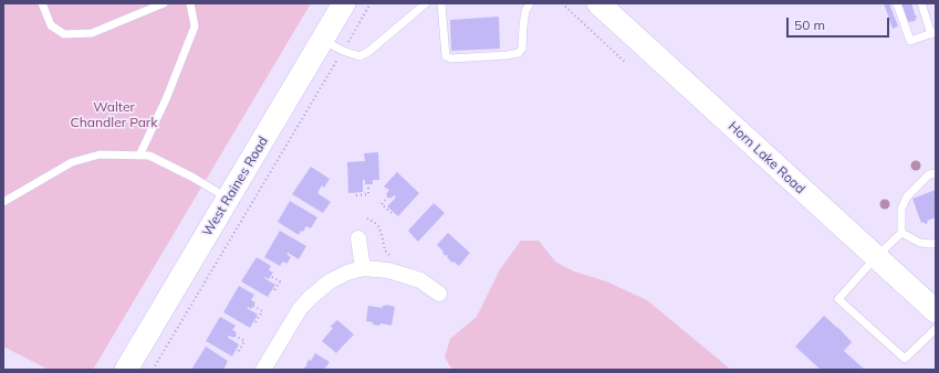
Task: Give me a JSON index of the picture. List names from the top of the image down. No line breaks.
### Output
{"streets":{"main road":["Horn Lake Road","West Raines Road"]},"parks":["Walter Chandler Park"],"scale_bar":"50 m"}
